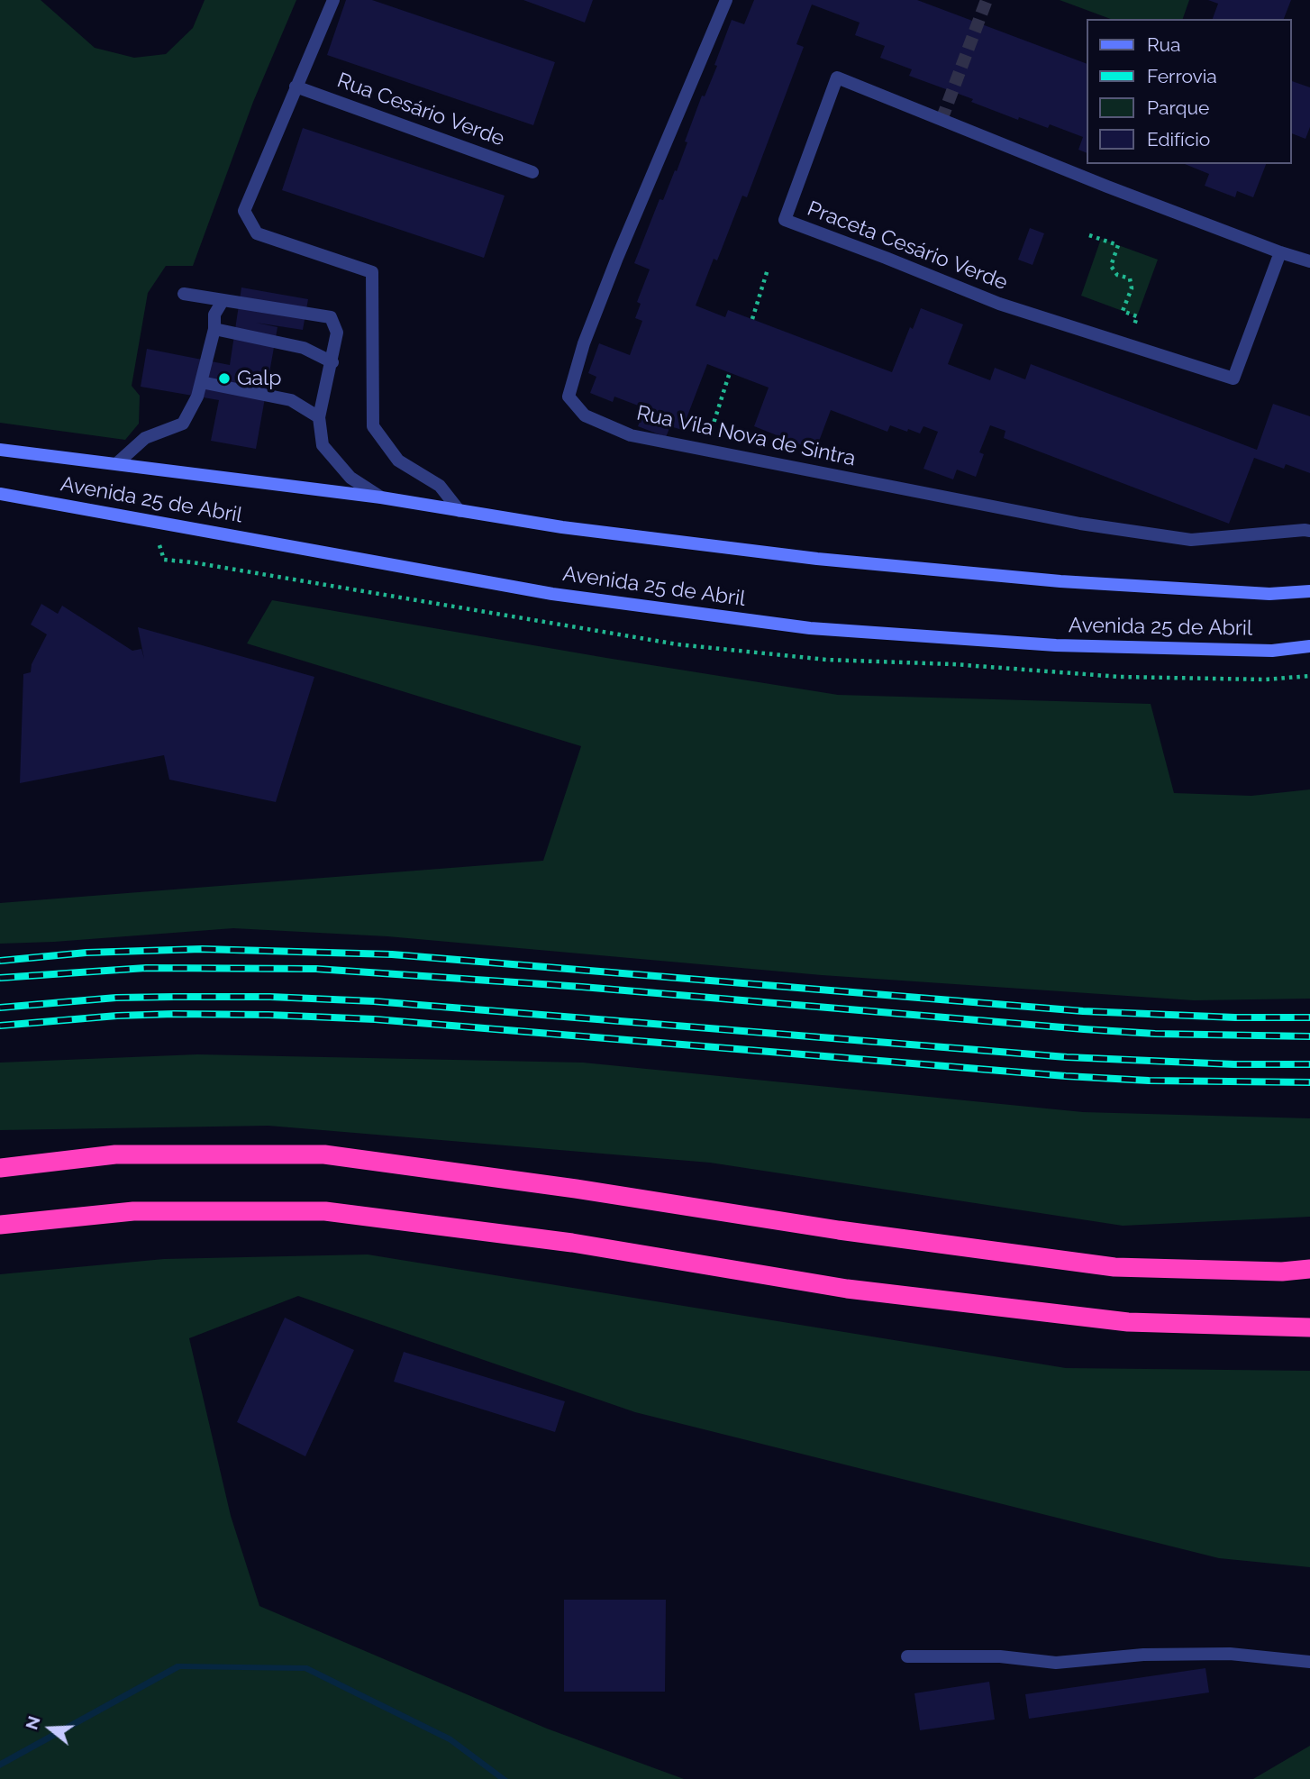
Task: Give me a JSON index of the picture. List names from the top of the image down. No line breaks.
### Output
{"streets":{"main road":["Avenida 25 de Abril"],"street":["Rua Cesário Verde","Praceta Cesário Verde","Rua Vila Nova de Sintra"]},"places":["Galp"],"legend":["Rua","Ferrovia","Parque","Edifício"],"north":"left"}
